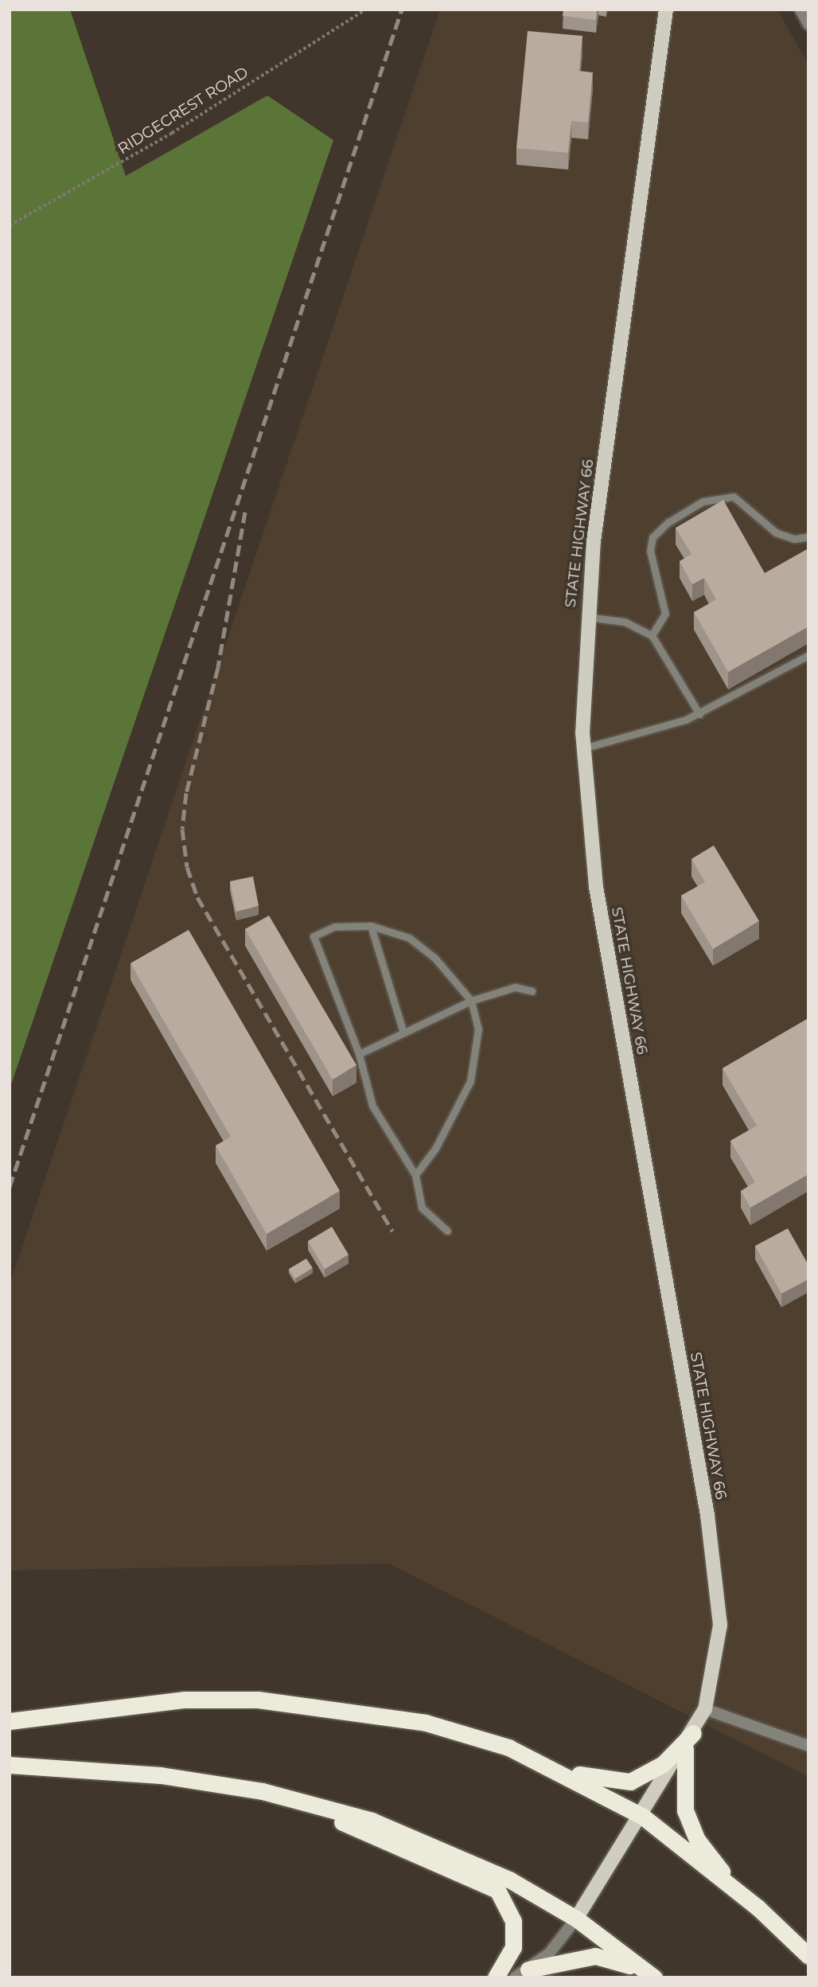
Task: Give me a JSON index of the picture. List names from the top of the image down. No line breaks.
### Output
{"streets":{"main road":["STATE HIGHWAY 66"],"path":["RIDGECREST ROAD"]}}
